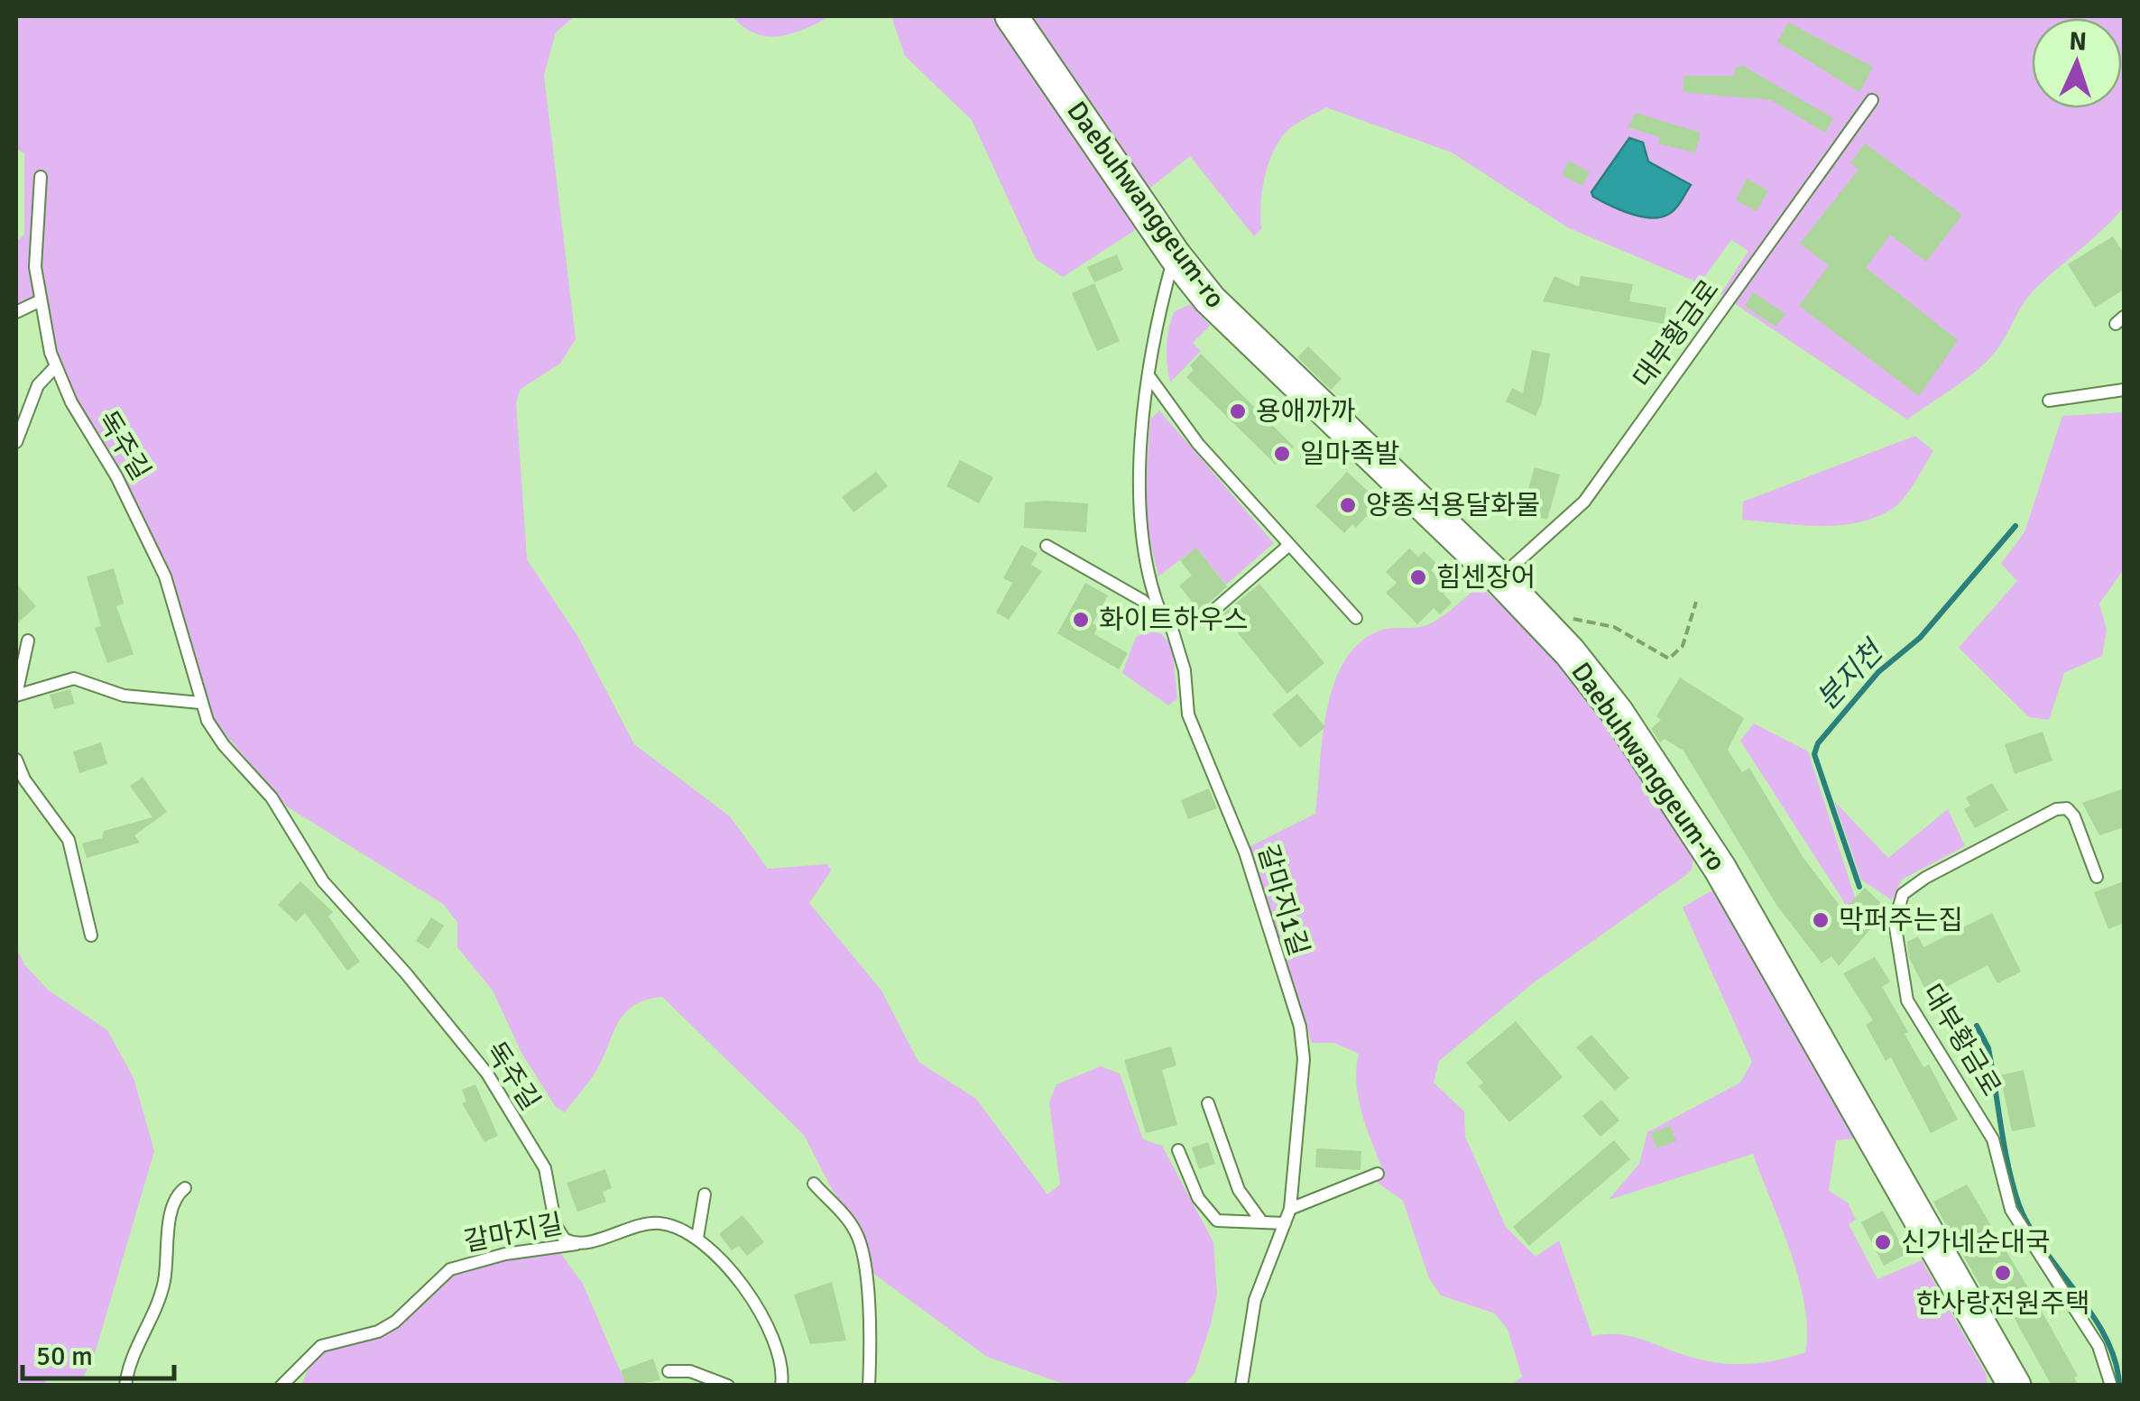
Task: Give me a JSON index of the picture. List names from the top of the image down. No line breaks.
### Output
{"streets":{"main road":["Daebuhwanggeum-ro"],"lane":["대부황금로","독주길","갈마지1길","갈마지길"]},"crossings":[["Daebuhwanggeum-ro","대부황금로"],["Daebuhwanggeum-ro","갈마지1길"],["독주길","갈마지길"]],"water":["분지천"],"places":["용애까까","일마족발","양종석용달화물","힘센장어","화이트하우스","막퍼주는집","신가네순대국","한사랑전원주택"],"scale_bar":"50 m","north":"top"}
